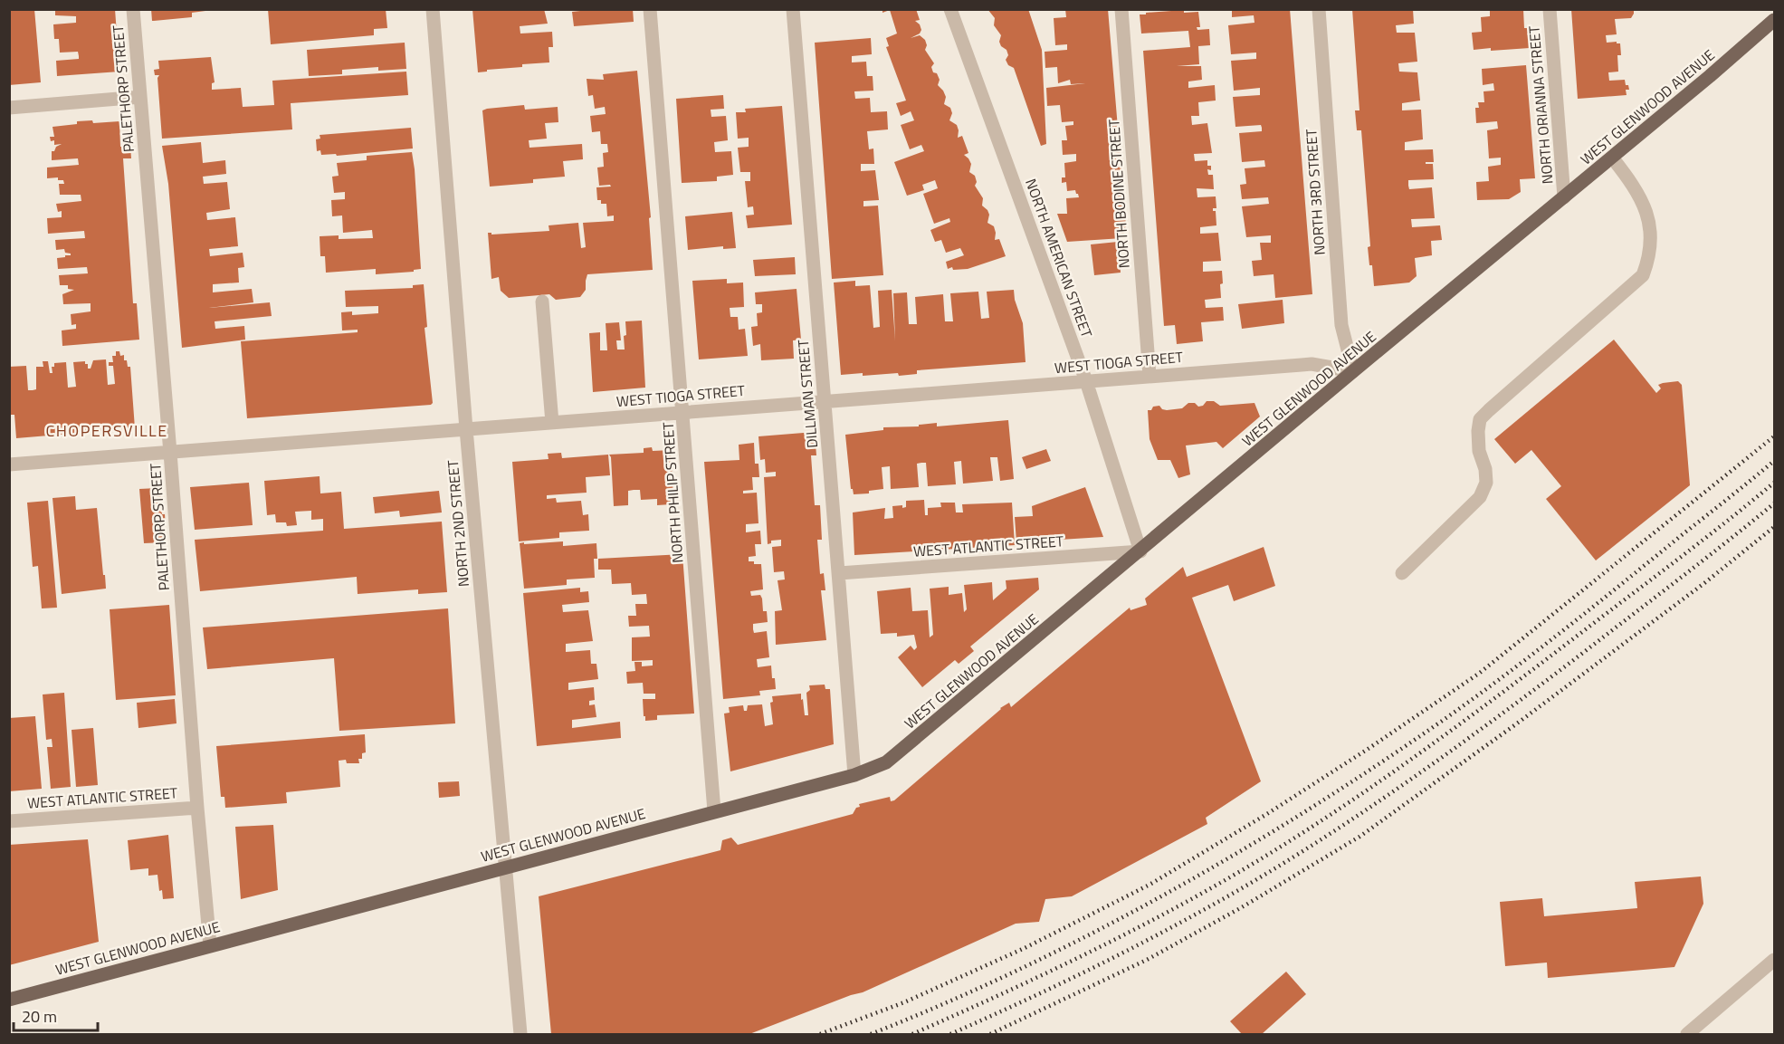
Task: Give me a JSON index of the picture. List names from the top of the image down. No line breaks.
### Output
{"streets":{"main road":["WEST GLENWOOD AVENUE"],"street":["PALETHORP STREET","NORTH ORIANNA STREET","NORTH 3RD STREET","NORTH BODINE STREET","NORTH AMERICAN STREET","WEST TIOGA STREET","DILLMAN STREET","NORTH PHILIP STREET","NORTH 2ND STREET","WEST ATLANTIC STREET"]},"crossings":[["PALETHORP STREET","WEST GLENWOOD AVENUE"],["PALETHORP STREET","WEST TIOGA STREET"],["PALETHORP STREET","WEST ATLANTIC STREET"],["NORTH ORIANNA STREET","WEST GLENWOOD AVENUE"],["WEST GLENWOOD AVENUE","NORTH 3RD STREET"],["WEST GLENWOOD AVENUE","NORTH AMERICAN STREET"],["WEST GLENWOOD AVENUE","WEST TIOGA STREET"],["WEST GLENWOOD AVENUE","DILLMAN STREET"],["WEST GLENWOOD AVENUE","NORTH PHILIP STREET"],["WEST GLENWOOD AVENUE","NORTH 2ND STREET"],["WEST GLENWOOD AVENUE","WEST ATLANTIC STREET"],["NORTH 3RD STREET","WEST TIOGA STREET"],["NORTH BODINE STREET","WEST TIOGA STREET"],["NORTH AMERICAN STREET","WEST TIOGA STREET"],["NORTH AMERICAN STREET","WEST ATLANTIC STREET"],["WEST TIOGA STREET","DILLMAN STREET"],["WEST TIOGA STREET","NORTH PHILIP STREET"],["WEST TIOGA STREET","NORTH 2ND STREET"],["DILLMAN STREET","WEST ATLANTIC STREET"]],"districts":["CHOPERSVILLE"],"scale_bar":"20 m"}
